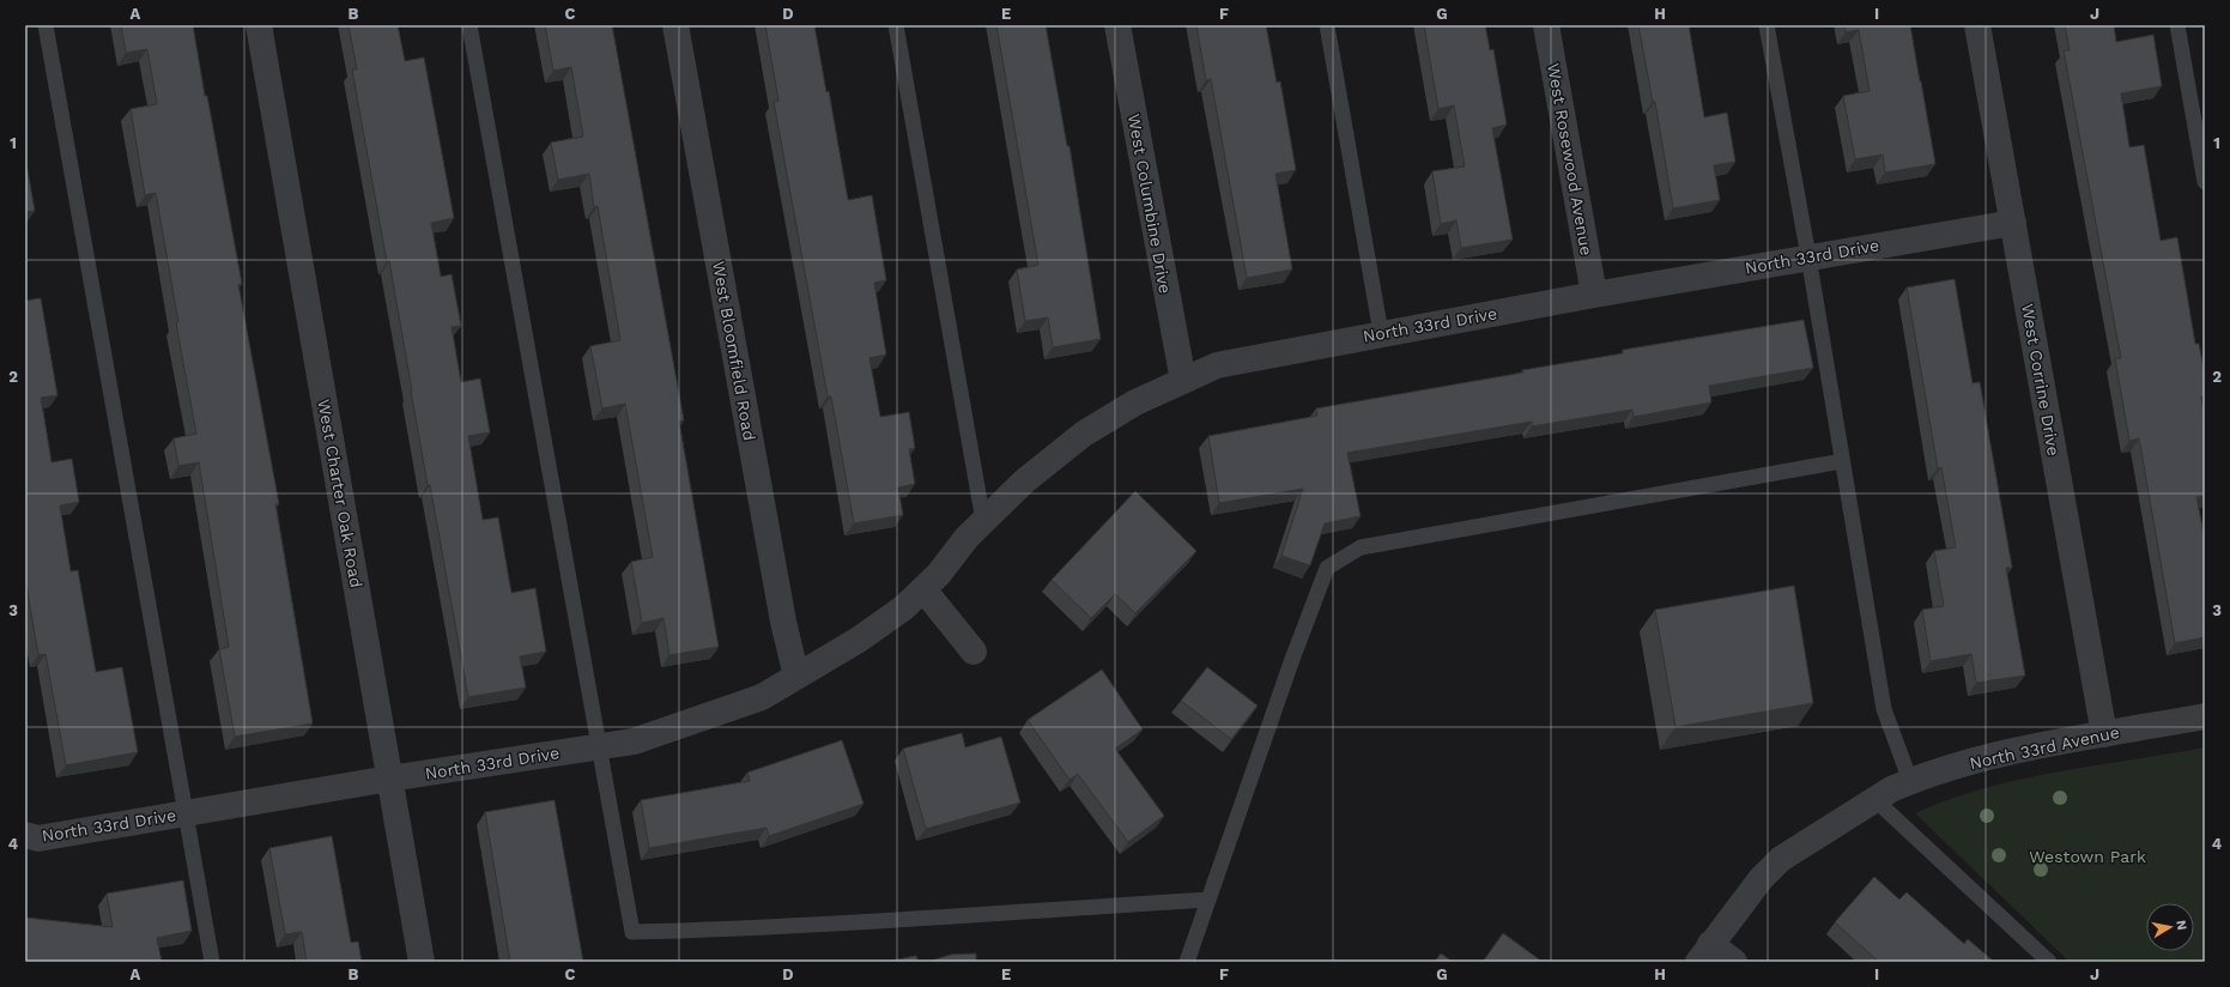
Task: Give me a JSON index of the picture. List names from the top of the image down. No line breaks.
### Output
{"streets":{"street":["West Rosewood Avenue","West Columbine Drive","North 33rd Drive","West Bloomfield Road","West Corrine Drive","West Charter Oak Road","North 33rd Avenue"]},"crossings":[["West Rosewood Avenue","North 33rd Drive"],["West Columbine Drive","North 33rd Drive"],["North 33rd Drive","West Bloomfield Road"],["North 33rd Drive","West Corrine Drive"],["North 33rd Drive","West Charter Oak Road"],["West Corrine Drive","North 33rd Avenue"]],"parks":["Westown Park"],"north":"right","grid":{"columns":["A","B","C","D","E","F","G","H","I","J"],"rows":["1","2","3","4"]}}
